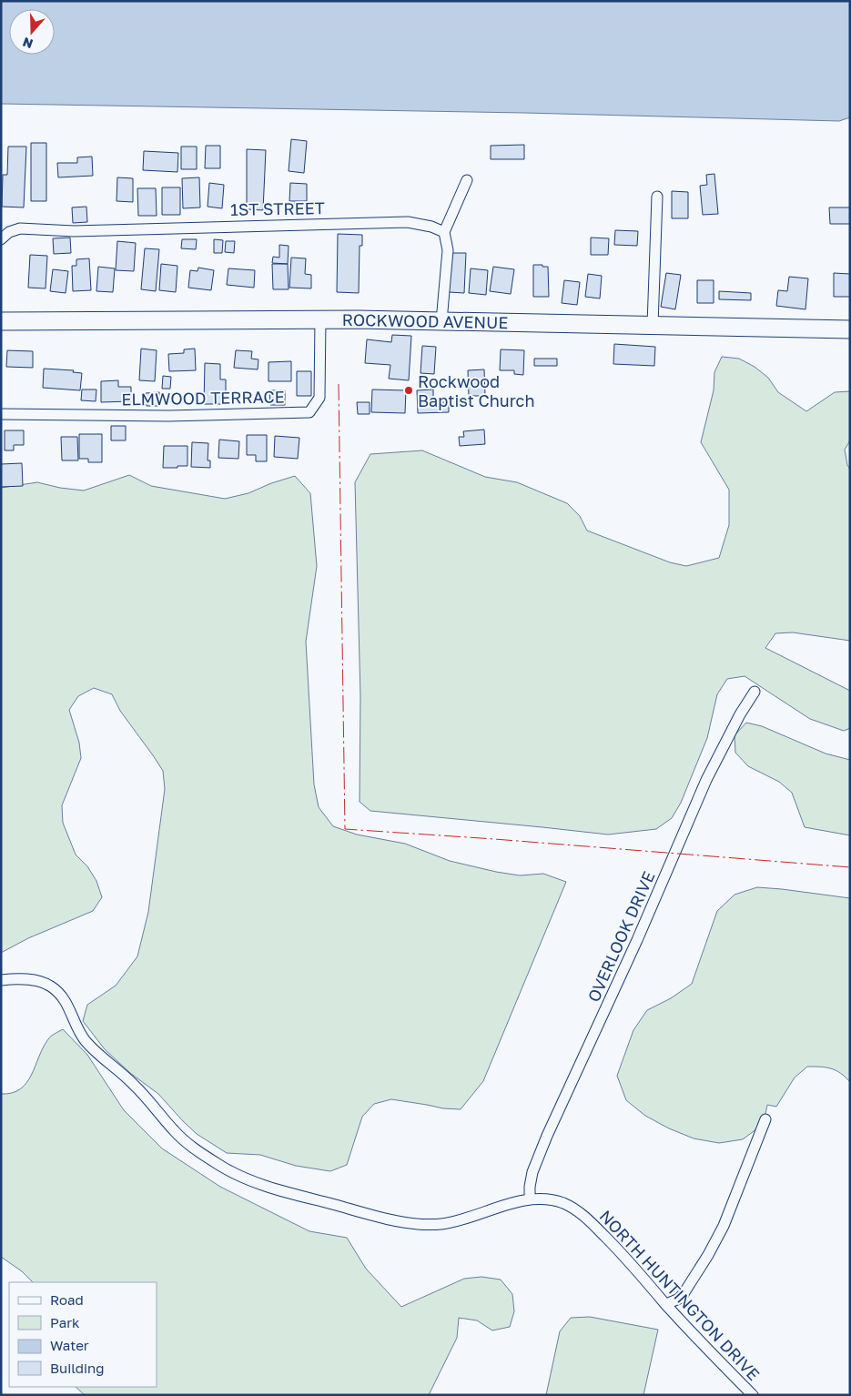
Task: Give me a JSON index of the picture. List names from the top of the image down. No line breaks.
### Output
{"streets":{"main road":["ROCKWOOD AVENUE"],"street":["1ST STREET","ELMWOOD TERRACE","OVERLOOK DRIVE","NORTH HUNTINGTON DRIVE"]},"crossings":[["ROCKWOOD AVENUE","ELMWOOD TERRACE"],["OVERLOOK DRIVE","NORTH HUNTINGTON DRIVE"]],"places":["Rockwood Baptist Church"],"legend":["Road","Park","Water","Building"],"north":"bottom"}
